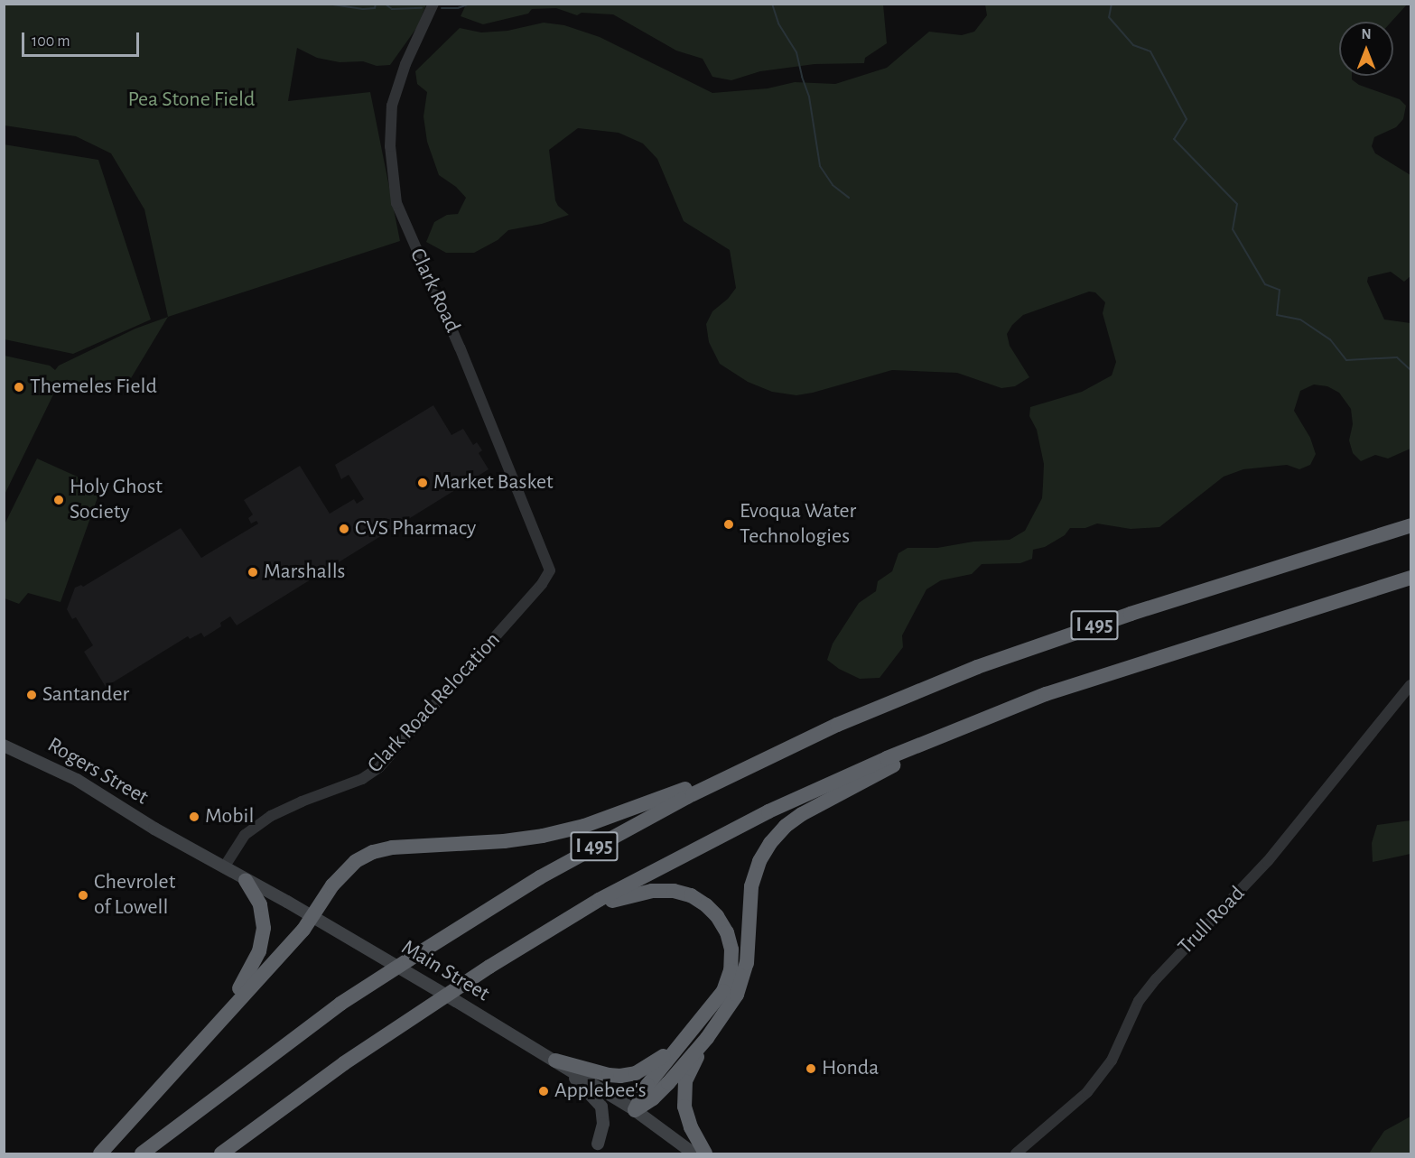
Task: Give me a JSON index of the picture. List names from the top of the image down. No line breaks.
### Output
{"streets":{"highway":["I 495"],"main road":["Rogers Street","Main Street"],"street":["Clark Road","Clark Road Relocation","Trull Road"]},"crossings":[["Clark Road","Clark Road Relocation"],["Clark Road Relocation","Main Street"],["Rogers Street","Main Street"]],"parks":["Pea Stone Field"],"places":["Themeles Field","Market Basket","Holy Ghost Society","Evoqua Water Technologies","CVS Pharmacy","Marshalls","Santander","Mobil","Chevrolet of Lowell","Honda","Applebee's"],"scale_bar":"100 m","north":"top"}
